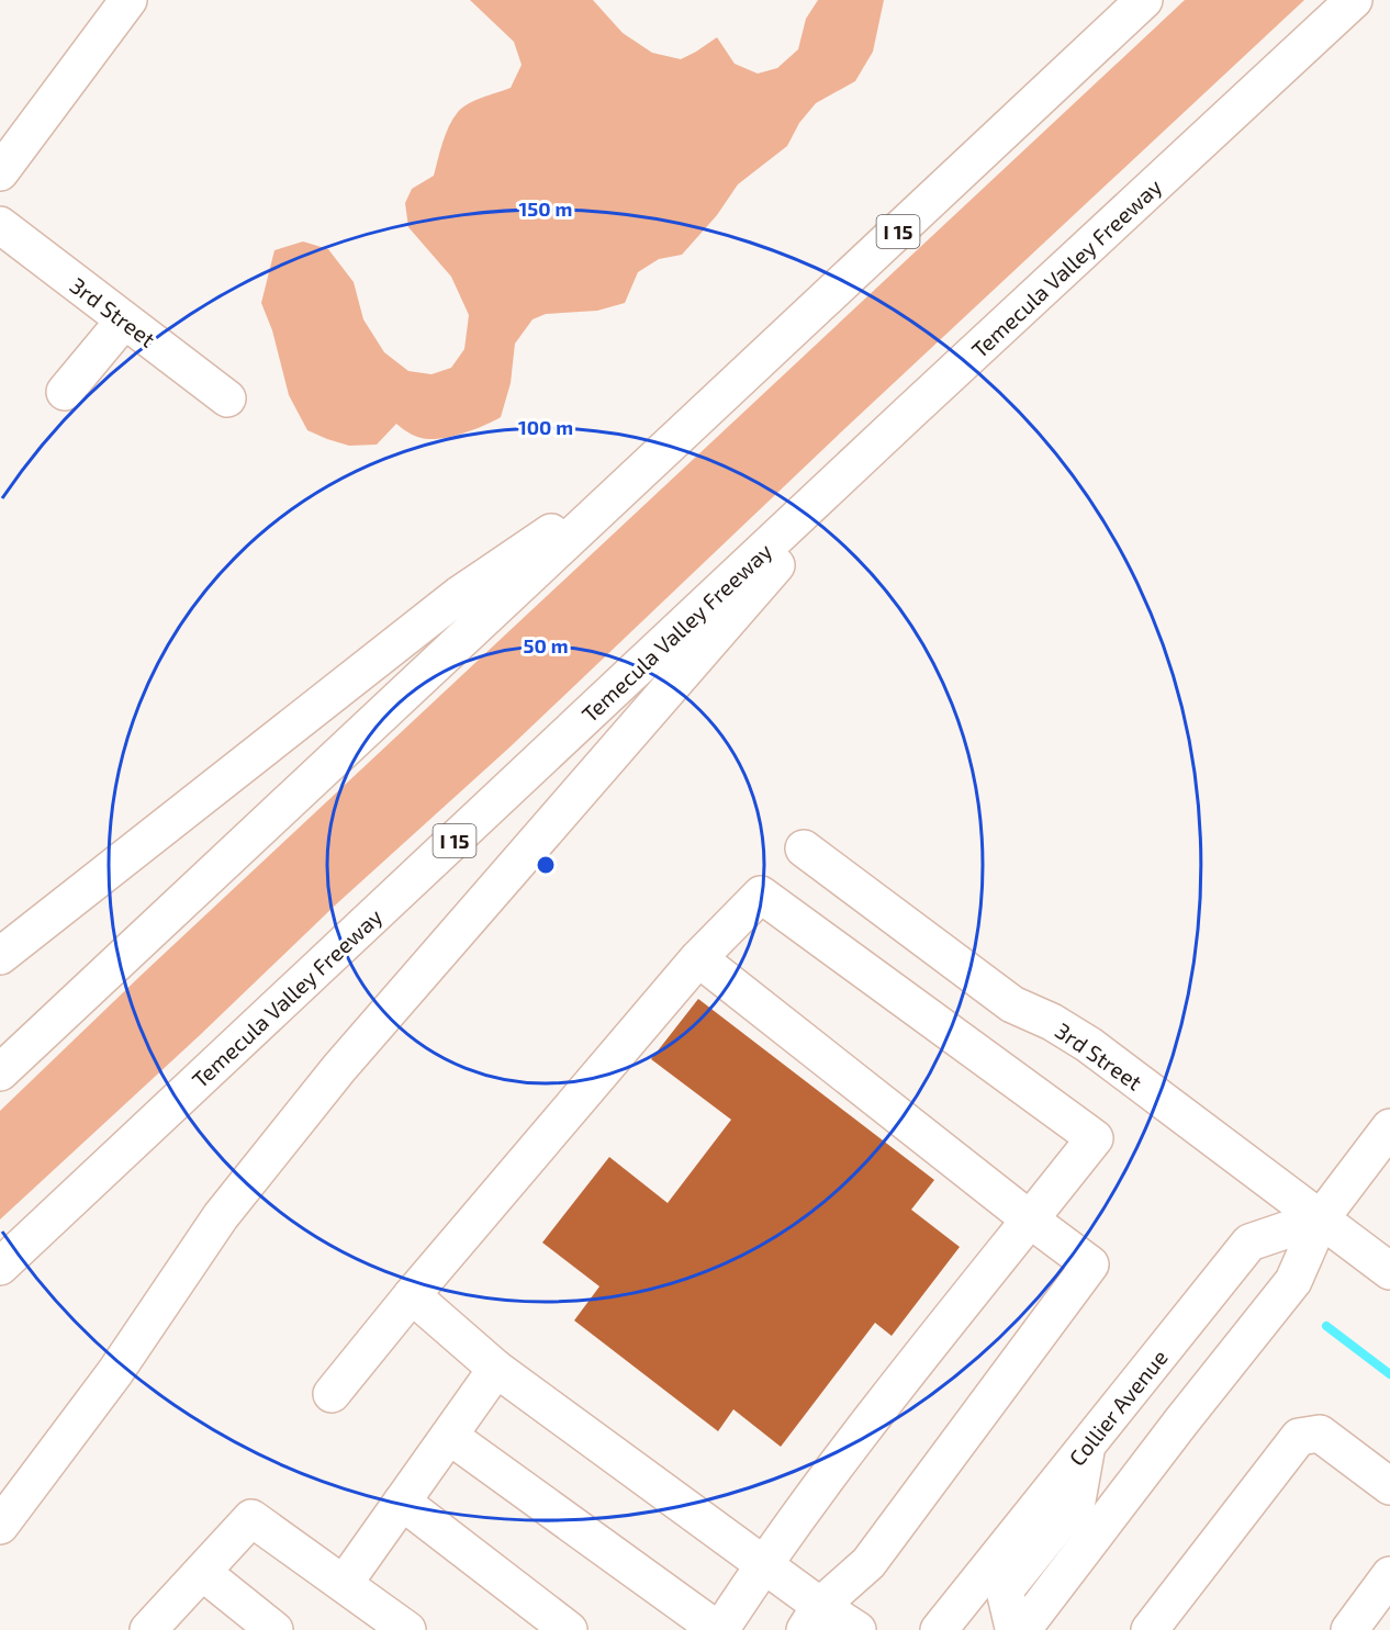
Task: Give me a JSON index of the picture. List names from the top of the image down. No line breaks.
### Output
{"streets":{"main road":["I 15","Temecula Valley Freeway","3rd Street","Collier Avenue"]},"crossings":[["3rd Street","Collier Avenue"]],"rings":["150 m","100 m","50 m"]}
